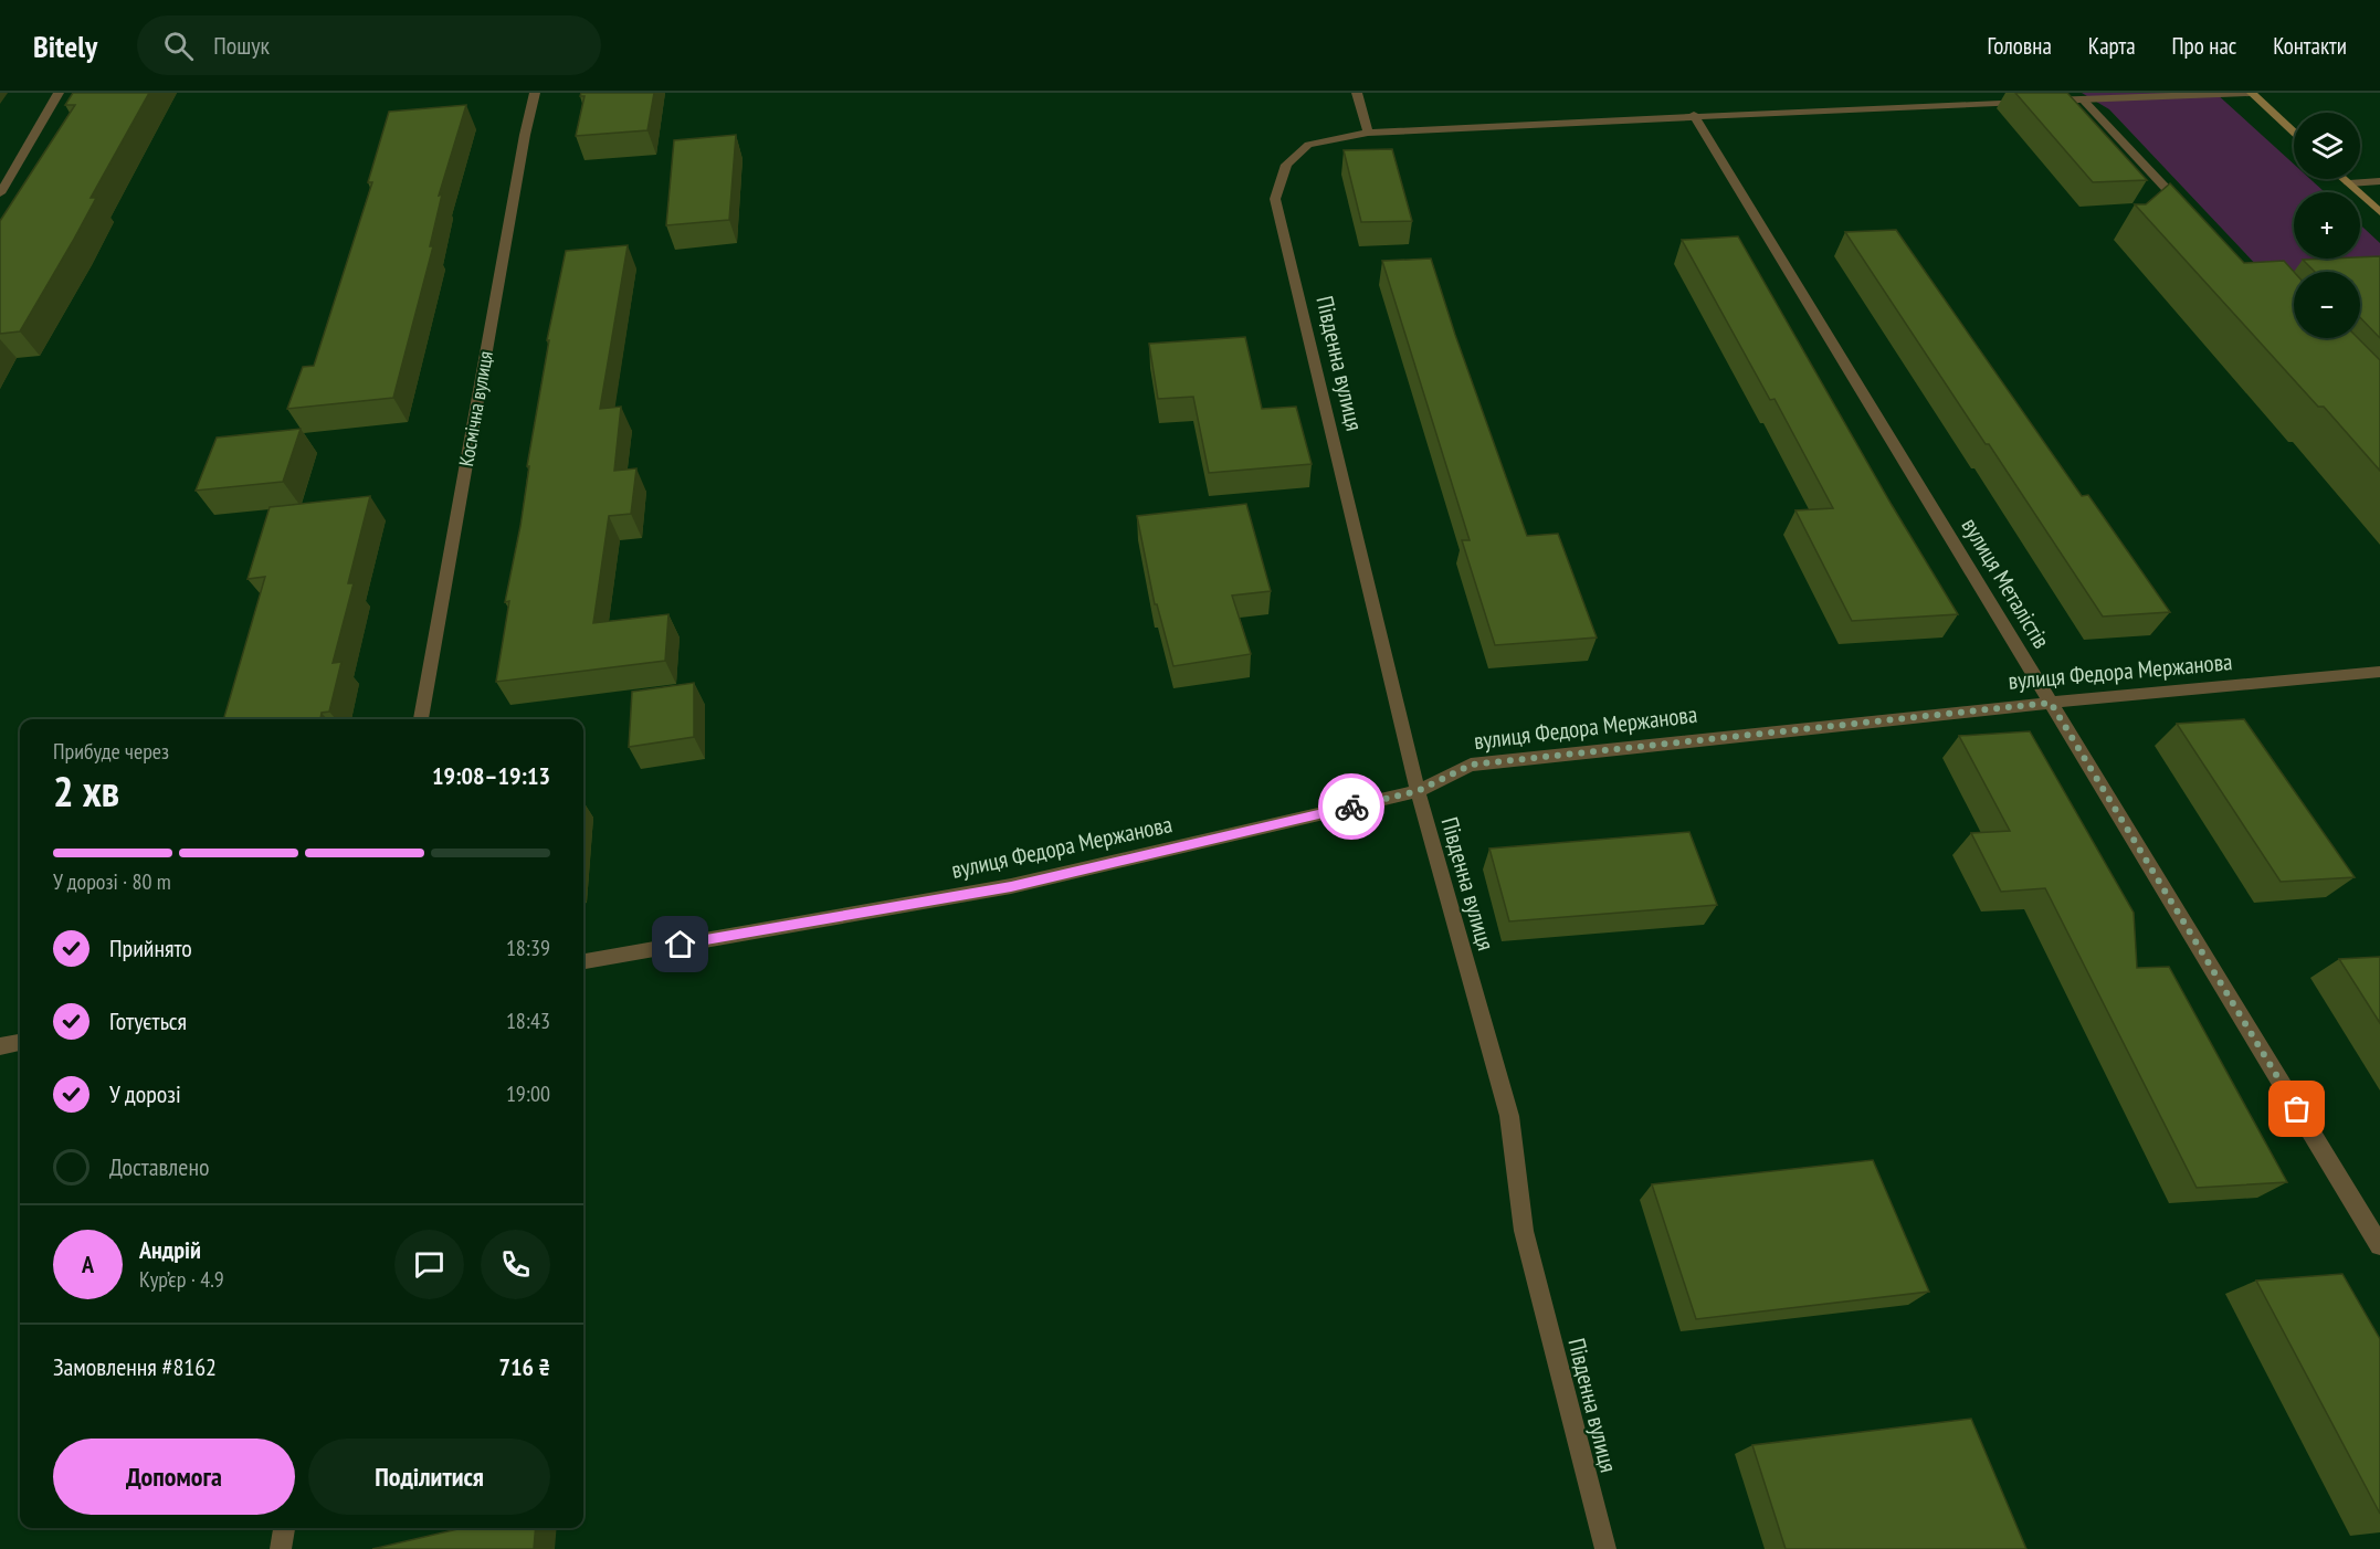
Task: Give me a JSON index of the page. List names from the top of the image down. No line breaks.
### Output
{"streets":{"street":["Південна вулиця","Космічна вулиця","вулиця Металістів","вулиця Федора Мержанова"]},"crossings":[["Південна вулиця","вулиця Металістів"],["Південна вулиця","вулиця Федора Мержанова"],["вулиця Металістів","вулиця Федора Мержанова"]],"page":{"header":"Bitely","search":"Пошук","nav":["Головна","Карта","Про нас","Контакти"],"map_buttons":["+","−"],"heading":["2 хв","Прибуде через","19:08–19:13"],"panel":["Андрій","Кур’єр · 4.9","Замовлення #8162","716 ₴"],"bar":"У дорозі · 80 m","list":[["Прийнято","18:39"],["Готується","18:43"],["У дорозі","19:00"],"Доставлено"],"round":"А","buttons":["Допомога","Поділитися"]}}
